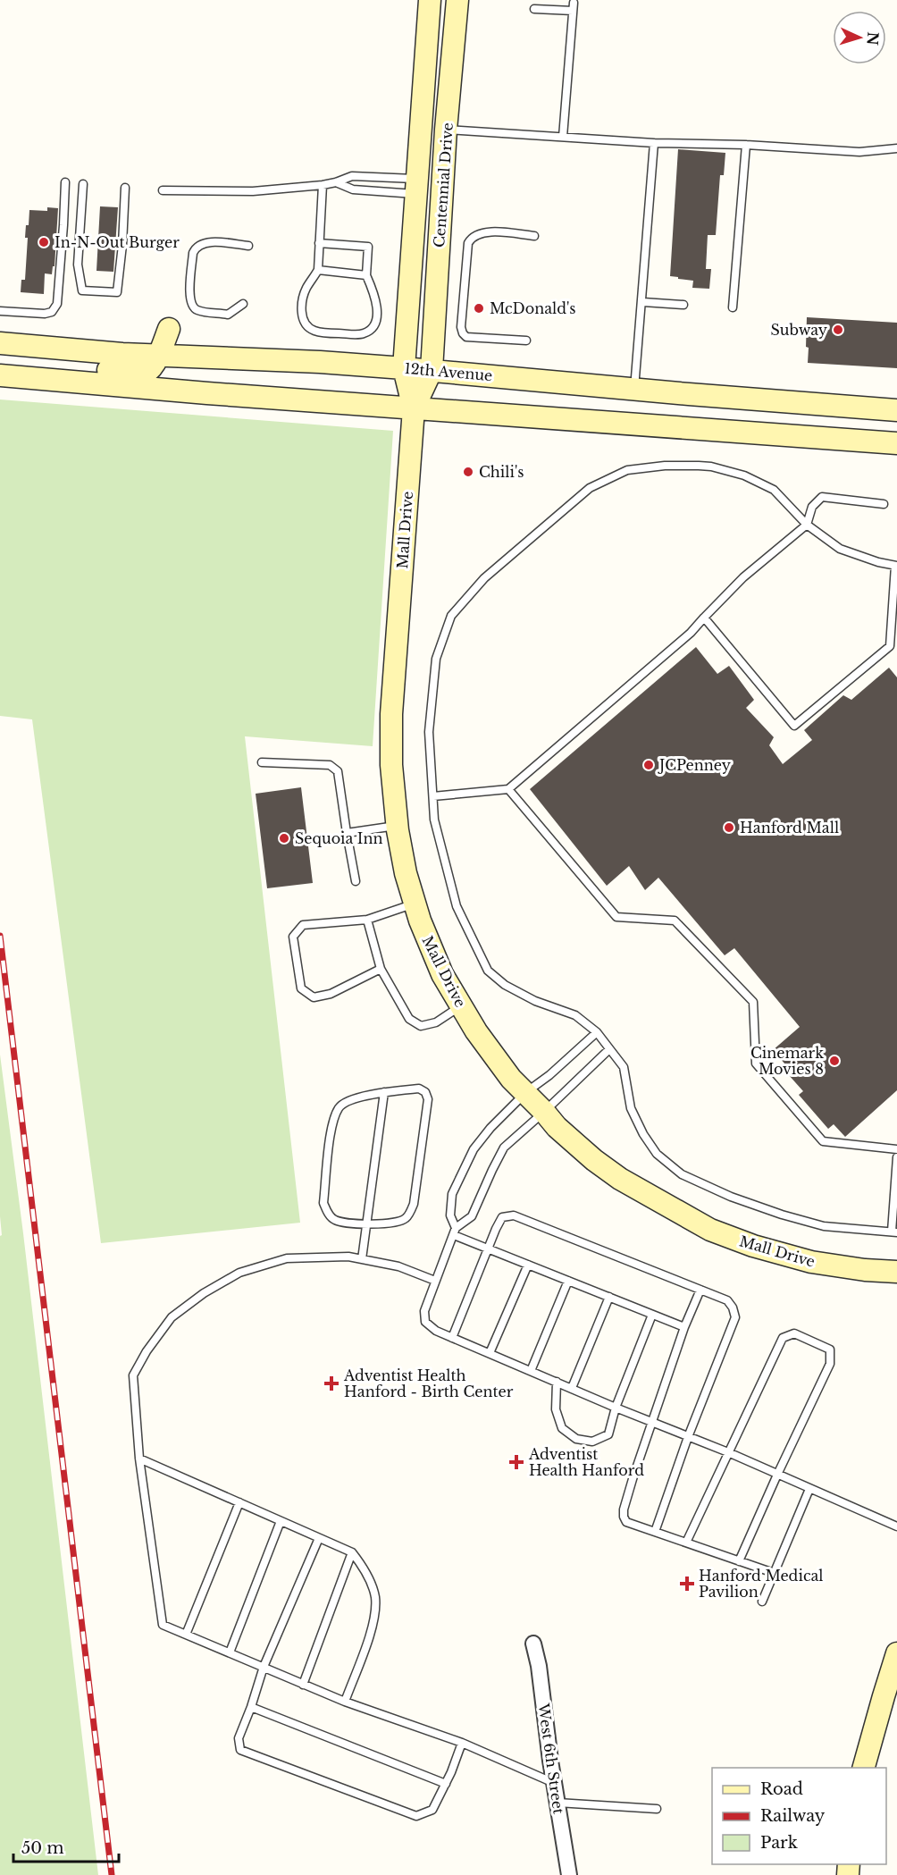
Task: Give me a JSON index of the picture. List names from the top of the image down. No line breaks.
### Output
{"streets":{"street":["Centennial Drive","12th Avenue","Mall Drive","West 6th Street"]},"crossings":[["Centennial Drive","12th Avenue"],["Centennial Drive","Mall Drive"],["12th Avenue","Mall Drive"]],"places":{"other":["In-N-Out Burger","McDonald's","Subway","Chili's","JCPenney","Hanford Mall","Sequoia Inn","Cinemark Movies 8"],"health":["Adventist Health Hanford - Birth Center","Adventist Health Hanford","Hanford Medical Pavilion"]},"legend":["Road","Railway","Park"],"scale_bar":"50 m","north":"right"}
